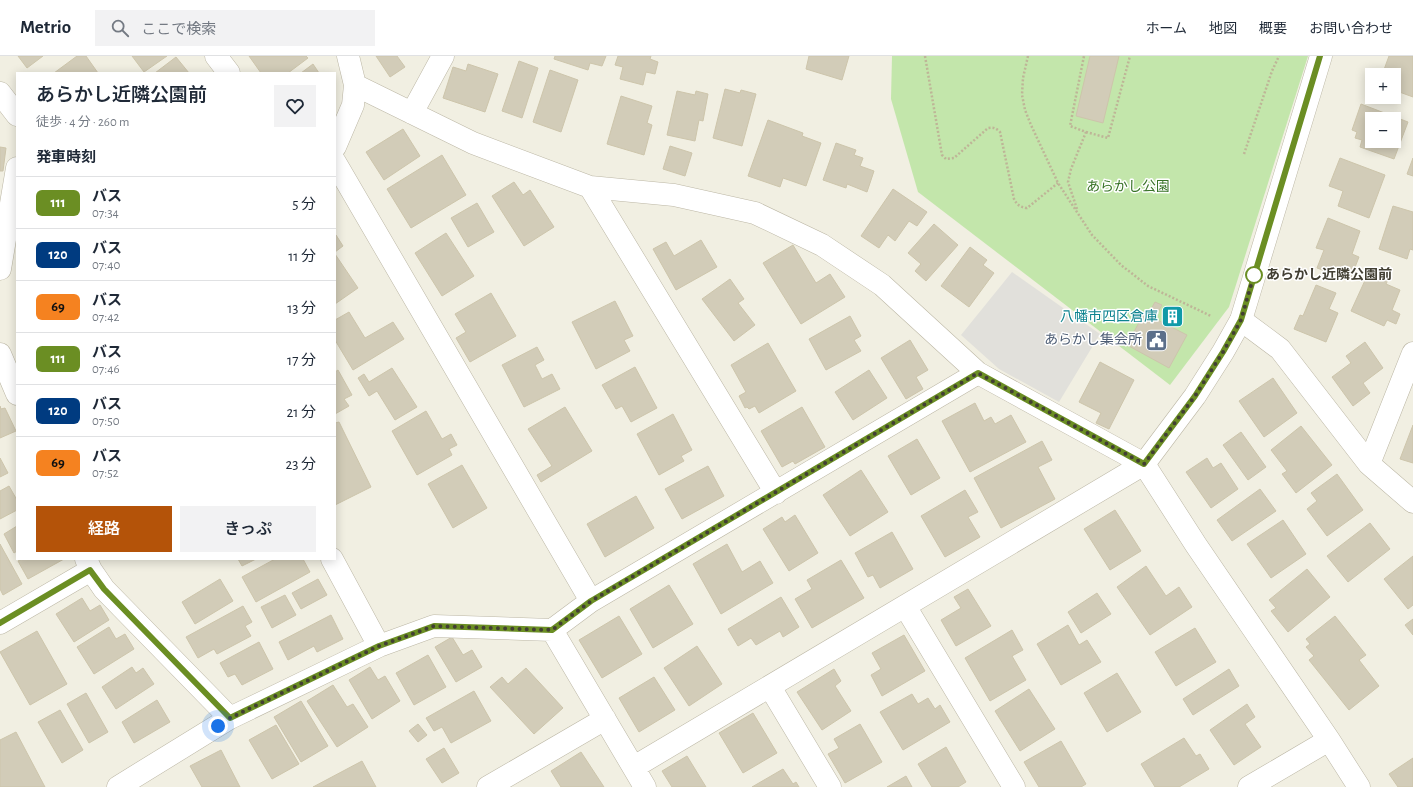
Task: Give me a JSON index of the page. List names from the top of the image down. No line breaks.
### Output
{"parks":["あらかし公園"],"places":{"other":["あらかし近隣公園前"],"building":["八幡市四区倉庫"],"public building":["あらかし集会所"]},"lines":["bus line 111"],"page":{"header":"Metrio","search":"ここで検索","nav":["ホーム","地図","概要","お問い合わせ"],"map_buttons":["+","−"],"heading":[["あらかし近隣公園前","徒歩 · 4 分 · 260 m"],"発車時刻"],"list":[{"mark":"111","name":"バス","note":"07:34","value":"5 分"},{"mark":"120","name":"バス","note":"07:40","value":"11 分"},{"mark":"69","name":"バス","note":"07:42","value":"13 分"},{"mark":"111","name":"バス","note":"07:46","value":"17 分"},{"mark":"120","name":"バス","note":"07:50","value":"21 分"},{"mark":"69","name":"バス","note":"07:52","value":"23 分"}],"buttons":["経路","きっぷ"]}}
